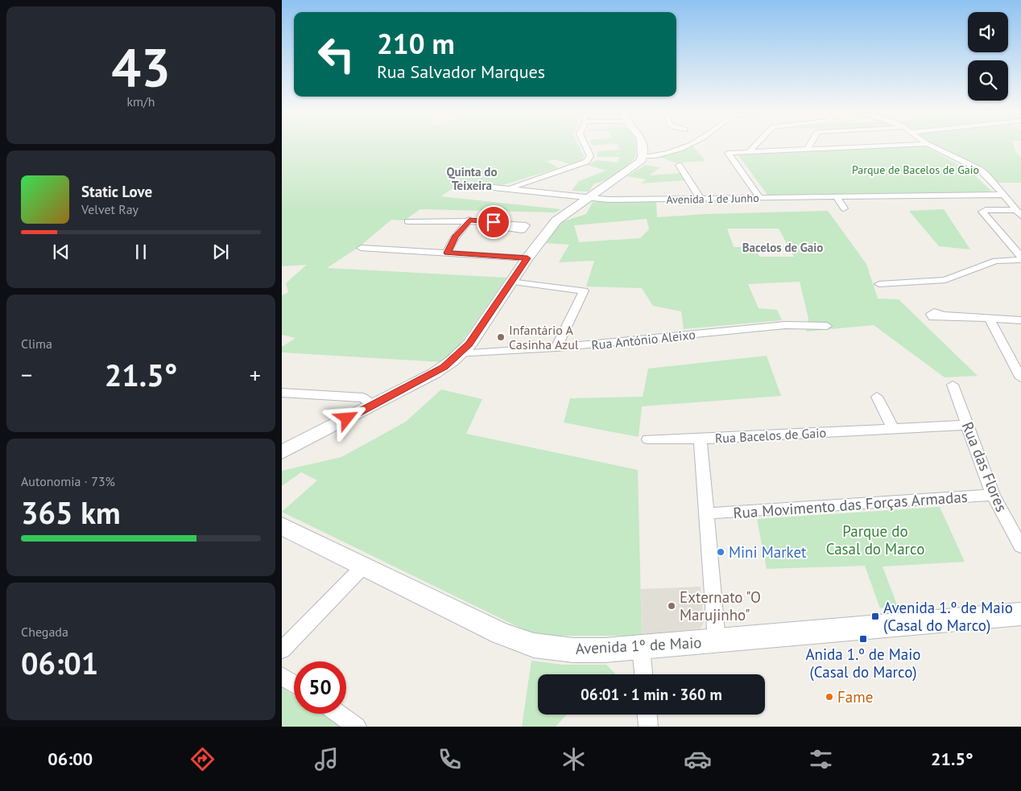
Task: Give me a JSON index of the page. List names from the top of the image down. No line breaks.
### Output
{"streets":{"main road":["Avenida 1º de Maio"],"street":["Avenida 1 de Junho","Rua António Aleixo","Rua Bacelos de Gaio","Rua das Flores","Rua Movimento das Forças Armadas"]},"crossings":[["Rua Bacelos de Gaio","Rua das Flores"],["Rua das Flores","Rua Movimento das Forças Armadas"]],"districts":["Quinta do Teixeira","Bacelos de Gaio"],"parks":["Parque de Bacelos de Gaio","Parque do Casal do Marco"],"places":{"other":["Infantário A Casinha Azul","Mini Market","Externato \"O Marujinho\"","Fame"],"transit":["Avenida 1.º de Maio (Casal do Marco)","Anida 1.º de Maio (Casal do Marco)"]},"page":{"tile":[["43","km/h"],"Clima",["Autonomia · 73%","365 km"],["Chegada","06:01"]],"turn":["210 m","Rua Salvador Marques"],"song":["Static Love","Velvet Ray"],"heat":["−","21.5°","+"],"limit":"50","trip":"06:01 · 1 min · 360 m","tabs":["06:00","21.5°"]}}
